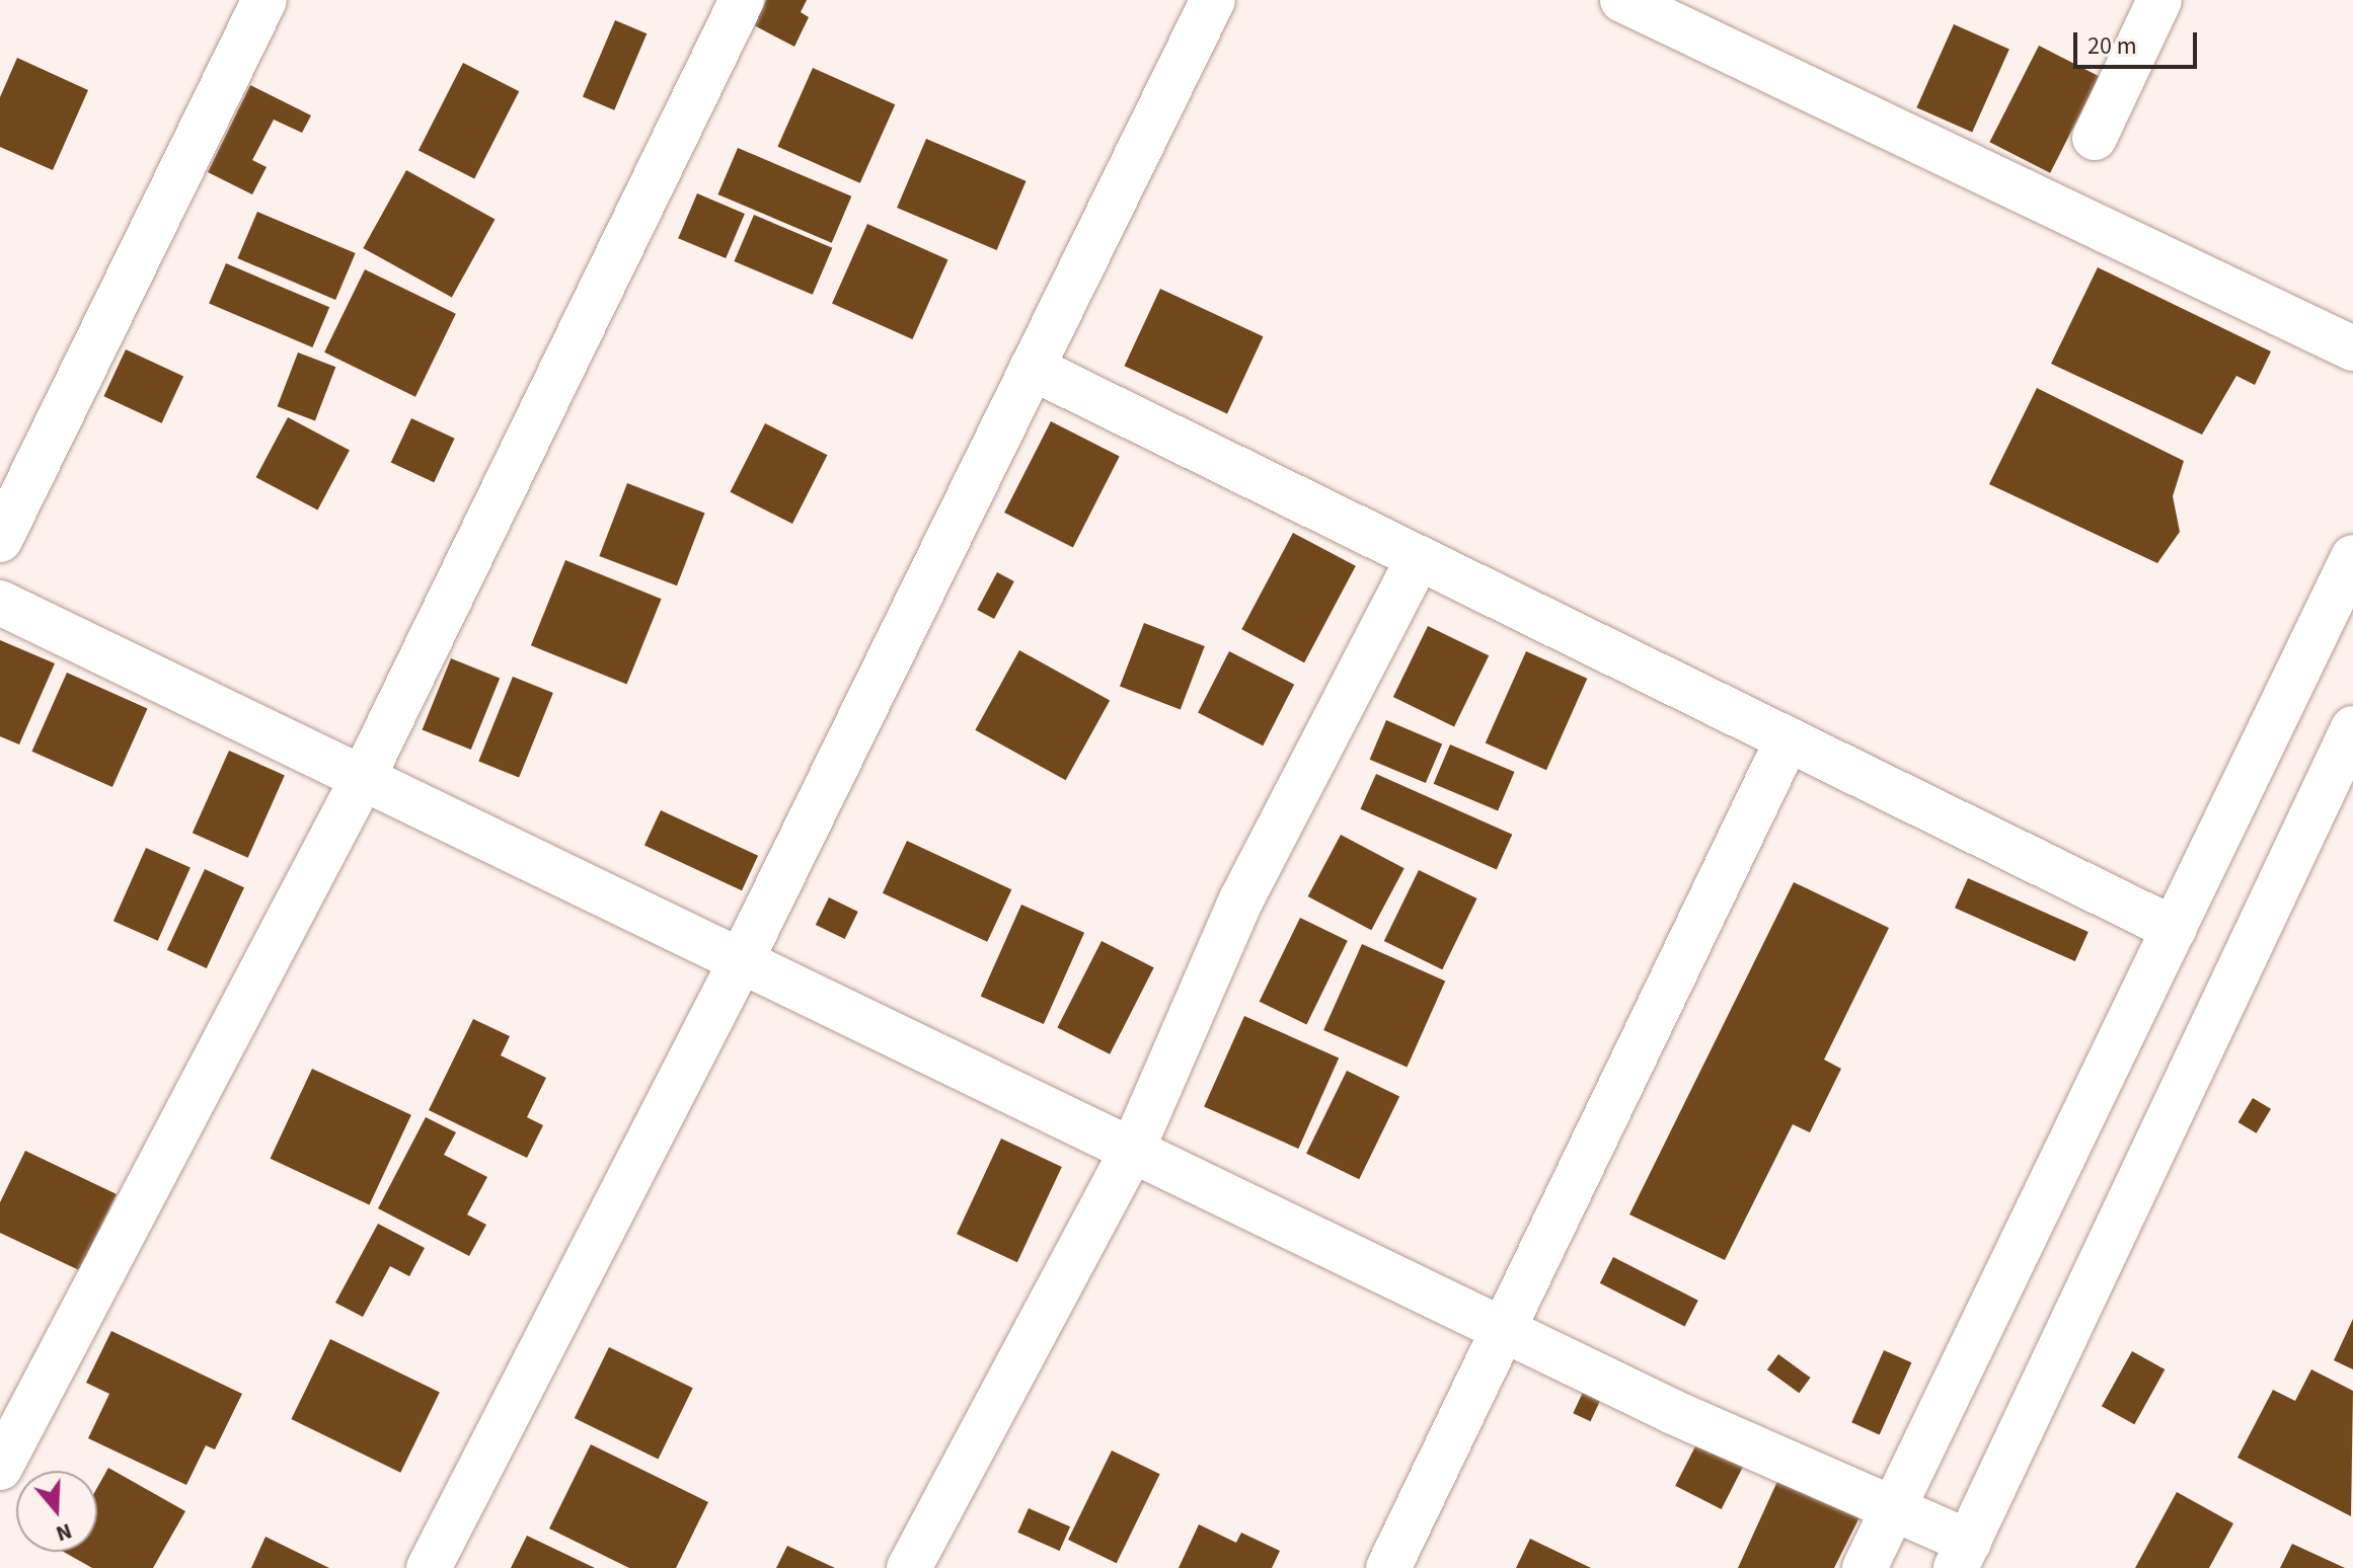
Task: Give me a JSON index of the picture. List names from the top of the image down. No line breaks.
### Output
{"scale_bar":"20 m","north":"bottom"}
